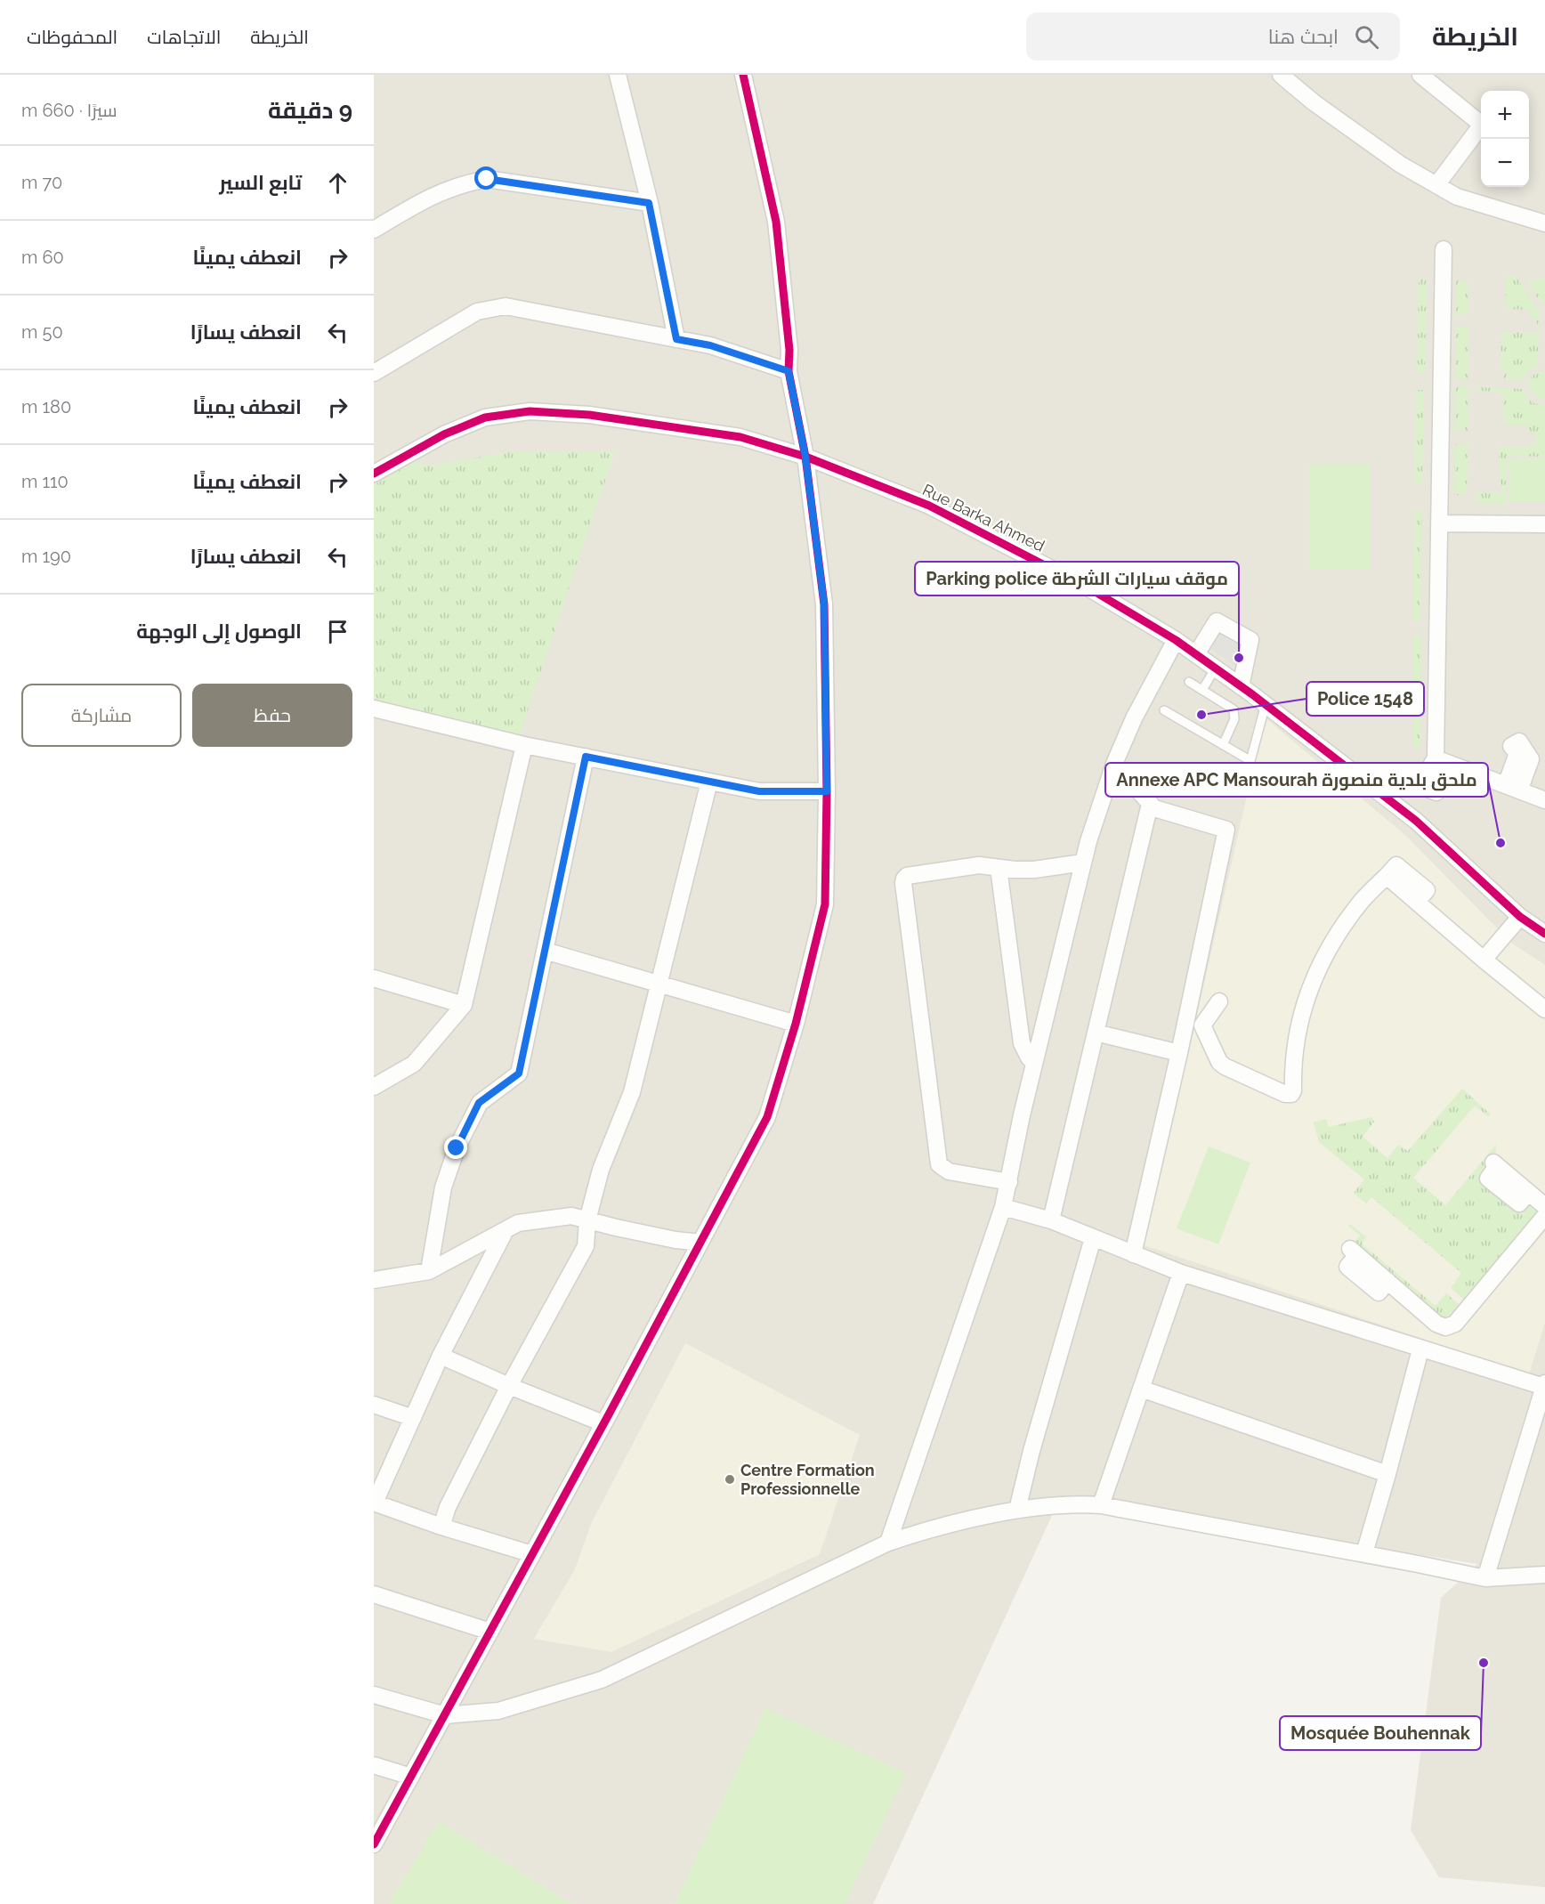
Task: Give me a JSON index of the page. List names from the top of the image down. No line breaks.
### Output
{"streets":{"street":["Rue Barka Ahmed"]},"places":["Parking police موقف سيارات الشرطة","Police 1548","Annexe APC Mansourah ملحق بلدية منصورة","Centre Formation Professionnelle","Mosquée Bouhennak"],"page":{"header":"الخريطة","search":"ابحث هنا","nav":["الخريطة","الاتجاهات","المحفوظات"],"heading":["9 دقيقة","سيرًا · 660 m"],"map_buttons":["+","−"],"list":[["تابع السير","70 m"],["انعطف يمينًا","60 m"],["انعطف يسارًا","50 m"],["انعطف يمينًا","180 m"],["انعطف يمينًا","110 m"],["انعطف يسارًا","190 m"],"الوصول إلى الوجهة"],"buttons":["حفظ","مشاركة"]}}
